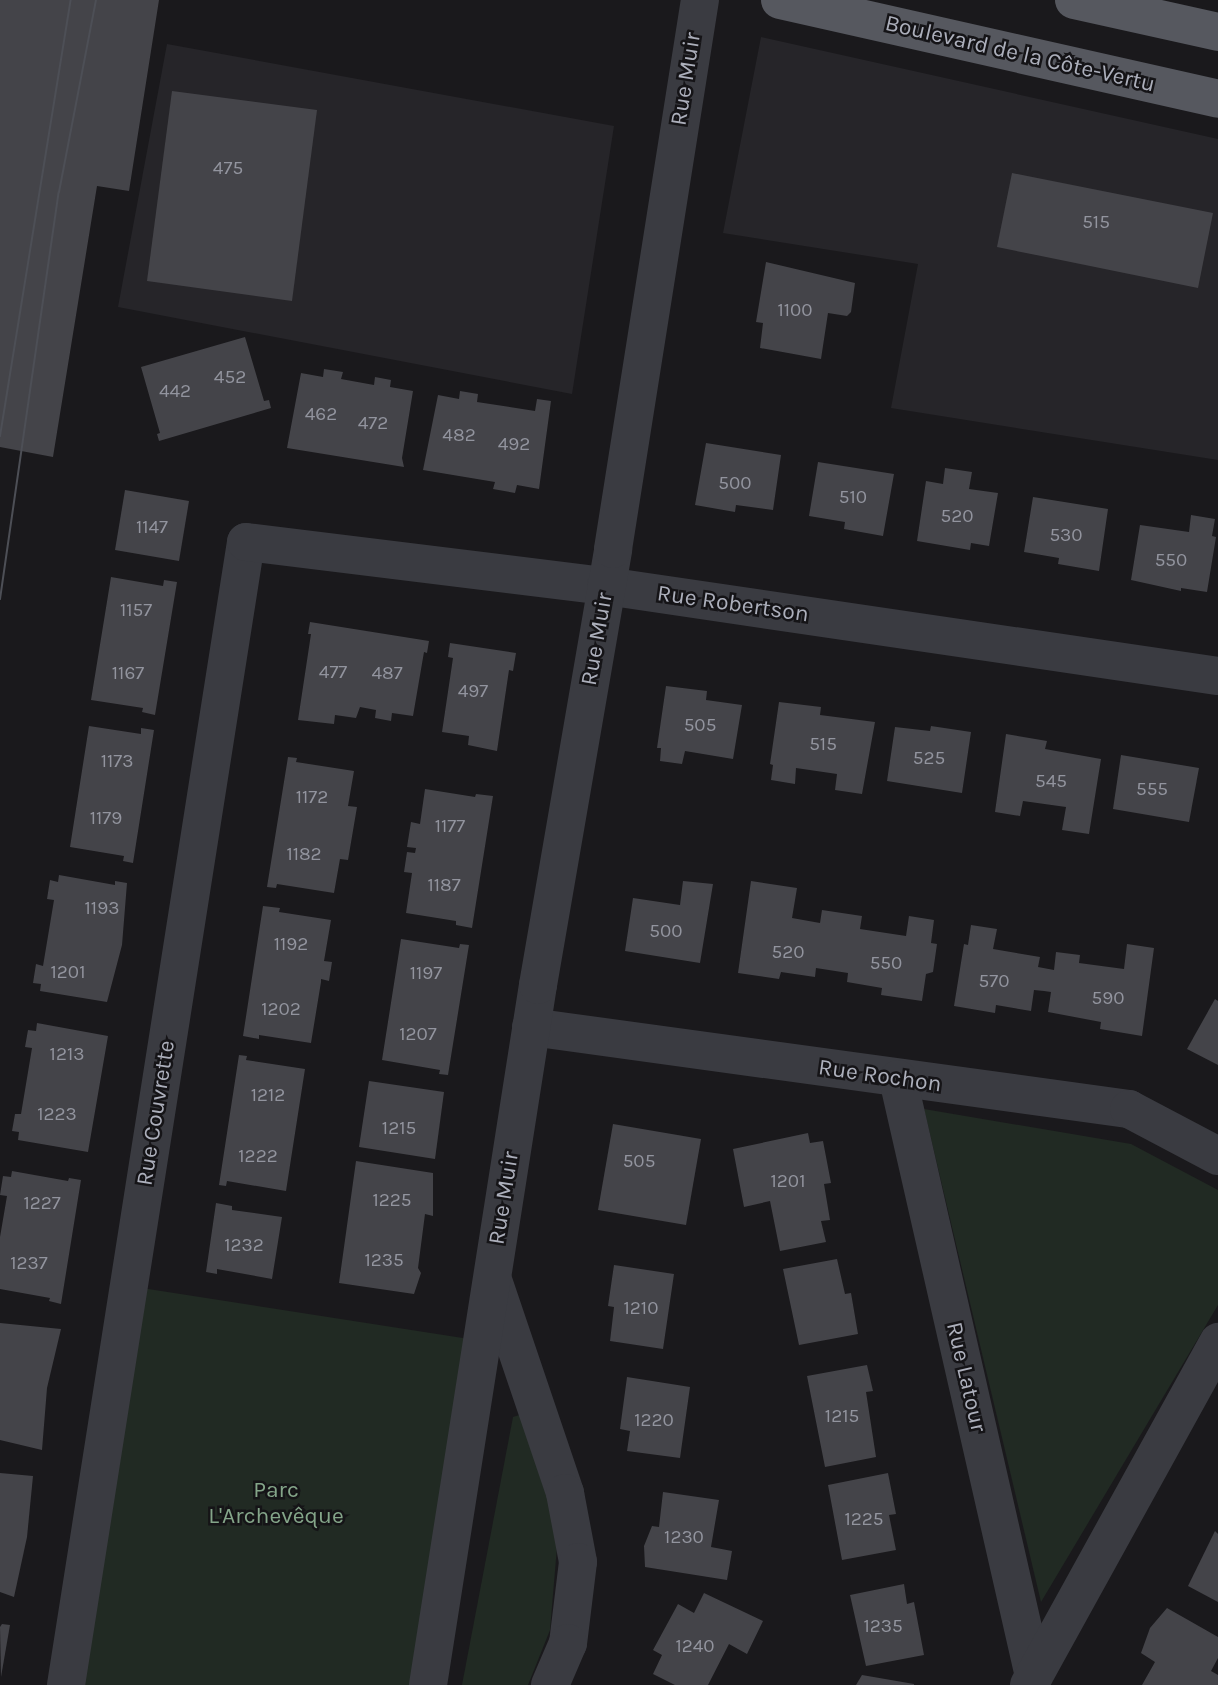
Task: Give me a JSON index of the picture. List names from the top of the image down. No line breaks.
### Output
{"streets":{"main road":["Boulevard de la Côte-Vertu"],"street":["Rue Muir","Rue Robertson","Rue Rochon","Rue Couvrette","Rue Latour"]},"crossings":[["Rue Muir","Rue Robertson"],["Rue Muir","Rue Rochon"],["Rue Robertson","Rue Couvrette"],["Rue Rochon","Rue Latour"]],"parks":["Parc L'Archevêque"],"house_numbers":["475","515","1100","452","442","462","472","482","492","500","510","520","1147","530","550","1157","477","1167","487","497","505","515","525","1173","545","555","1172","1179","1177","1182","1187","1193","500","1192","520","550","1201","1197","570","590","1202","1207","1213","1212","1223","1215","1222","505","1201","1225","1227","1232","1235","1237","1210","1215","1220","1225","1230","1235","1240"]}
